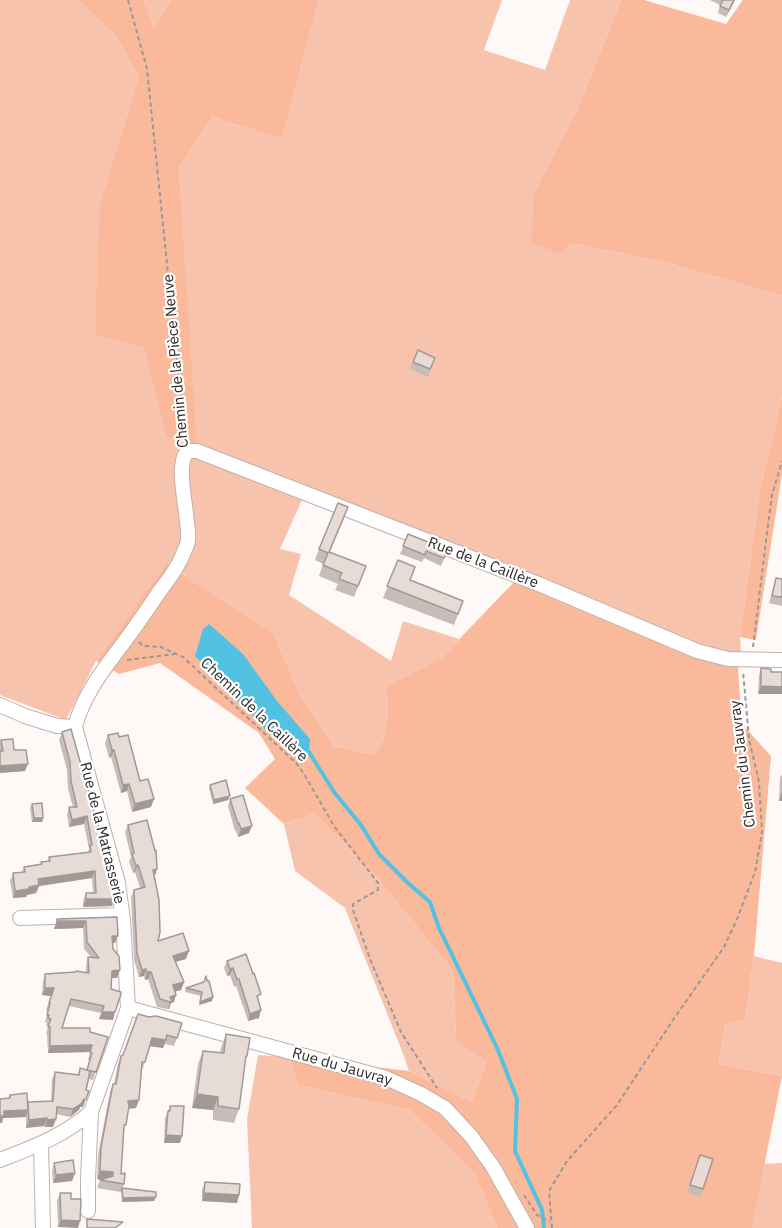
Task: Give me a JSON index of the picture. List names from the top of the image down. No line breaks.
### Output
{"streets":{"street":["Chemin de la Pièce Neuve","Rue de la Caillère","Rue de la Matrasserie","Rue du Jauvray"],"path":["Chemin de la Caillère","Chemin du Jauvray"]},"crossings":[["Chemin de la Pièce Neuve","Rue de la Caillère"],["Chemin de la Pièce Neuve","Rue de la Matrasserie"],["Rue de la Caillère","Chemin du Jauvray"],["Rue de la Matrasserie","Rue du Jauvray"]]}
